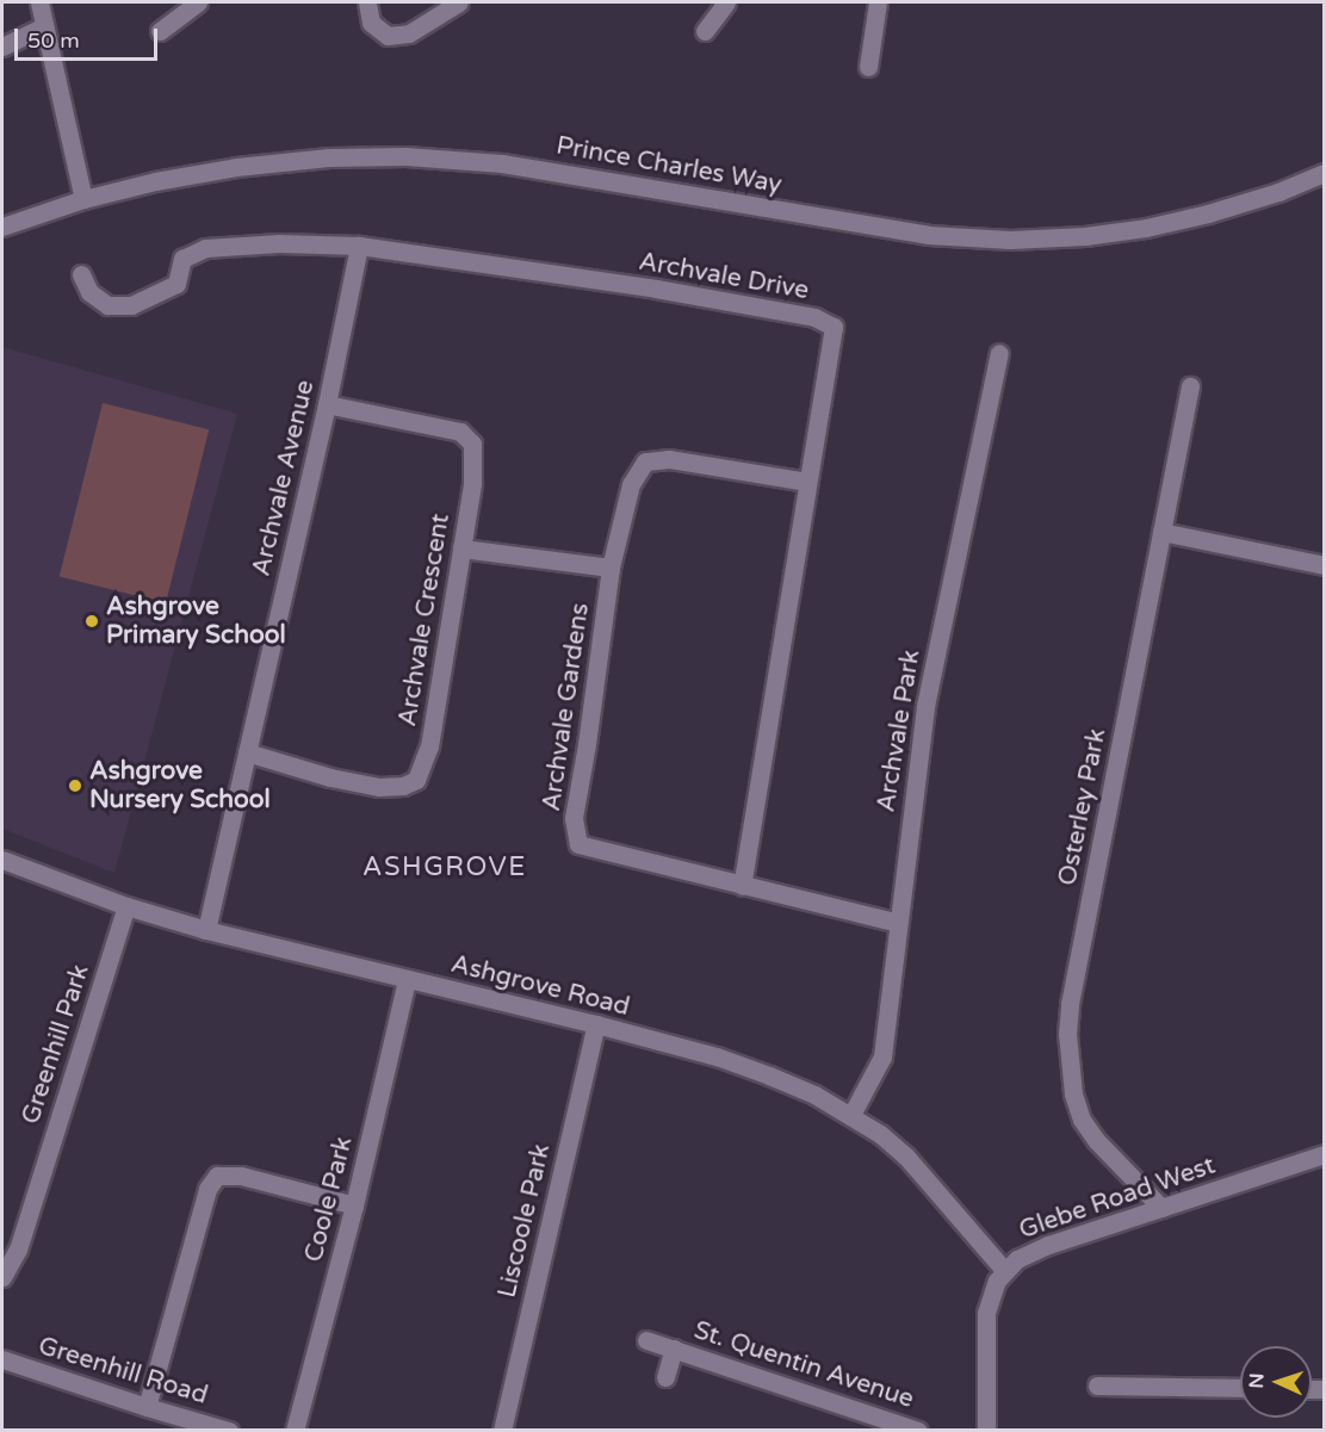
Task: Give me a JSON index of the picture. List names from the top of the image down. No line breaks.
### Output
{"streets":{"street":["Prince Charles Way","Archvale Drive","Archvale Avenue","Archvale Crescent","Archvale Gardens","Archvale Park","Osterley Park","Ashgrove Road","Greenhill Park","Glebe Road West","Coole Park","Liscoole Park","St. Quentin Avenue","Greenhill Road"]},"crossings":[["Archvale Drive","Archvale Avenue"],["Archvale Drive","Archvale Gardens"],["Archvale Avenue","Archvale Crescent"],["Archvale Avenue","Ashgrove Road"],["Archvale Gardens","Archvale Park"],["Archvale Park","Ashgrove Road"],["Osterley Park","Glebe Road West"],["Ashgrove Road","Greenhill Park"],["Ashgrove Road","Glebe Road West"],["Ashgrove Road","Coole Park"],["Ashgrove Road","Liscoole Park"]],"districts":["ASHGROVE"],"places":["Ashgrove Primary School","Ashgrove Nursery School"],"scale_bar":"50 m","north":"left"}
